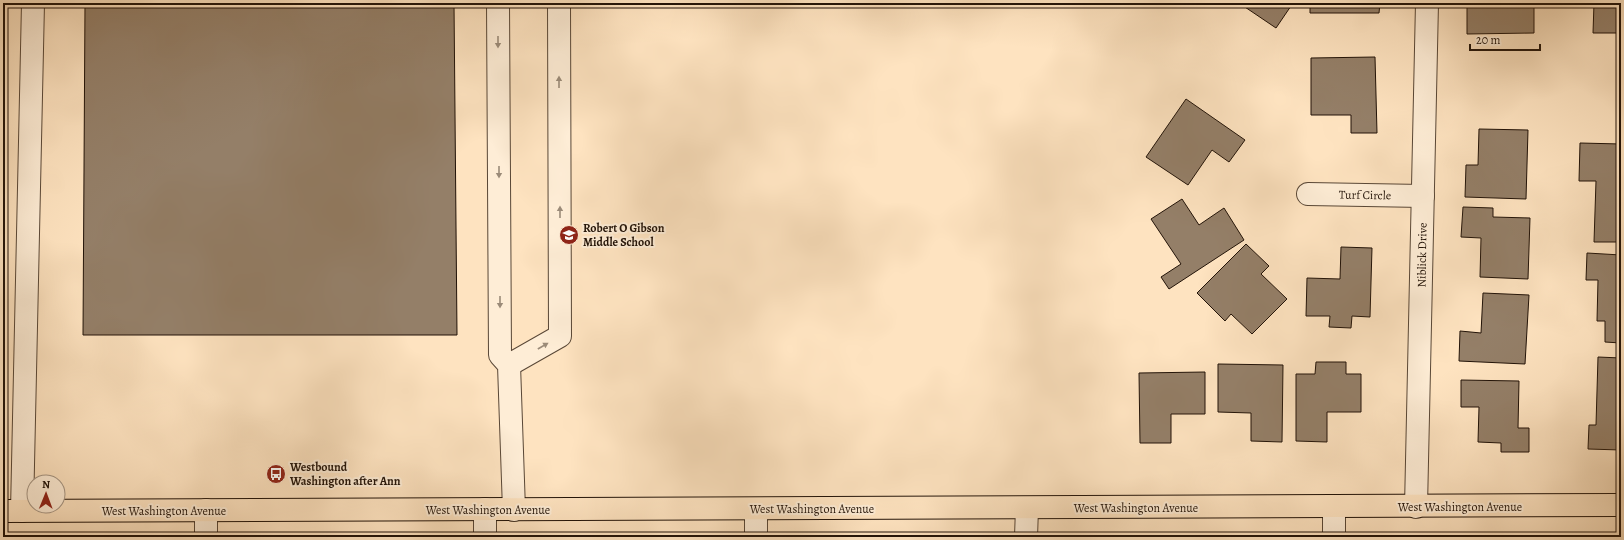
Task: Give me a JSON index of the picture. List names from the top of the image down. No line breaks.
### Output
{"streets":{"main road":["West Washington Avenue"],"street":["Turf Circle","Niblick Drive"]},"crossings":[["Turf Circle","Niblick Drive"],["Niblick Drive","West Washington Avenue"]],"places":{"school or university":["Robert O Gibson Middle School"],"bus stop":["Westbound Washington after Ann"]},"scale_bar":"20 m","north":"top"}
